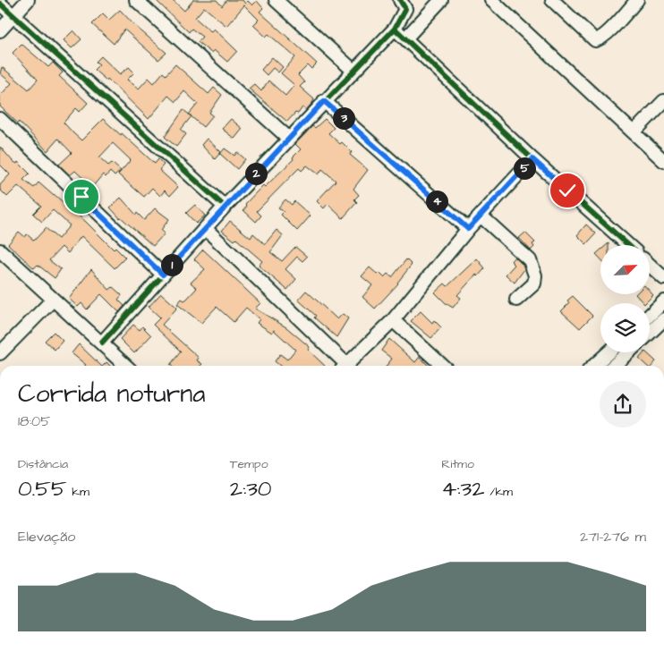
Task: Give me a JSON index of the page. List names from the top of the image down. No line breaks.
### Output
{"north":"top right","page":{"pins":["3","5","2","4","1"],"heading":["Corrida noturna","18:05"],"stats":[["Distância","0.55 km"],["Tempo","2:30"],["Ritmo","4:32 /km"]],"chart":["Elevação","271–276 m"]}}
